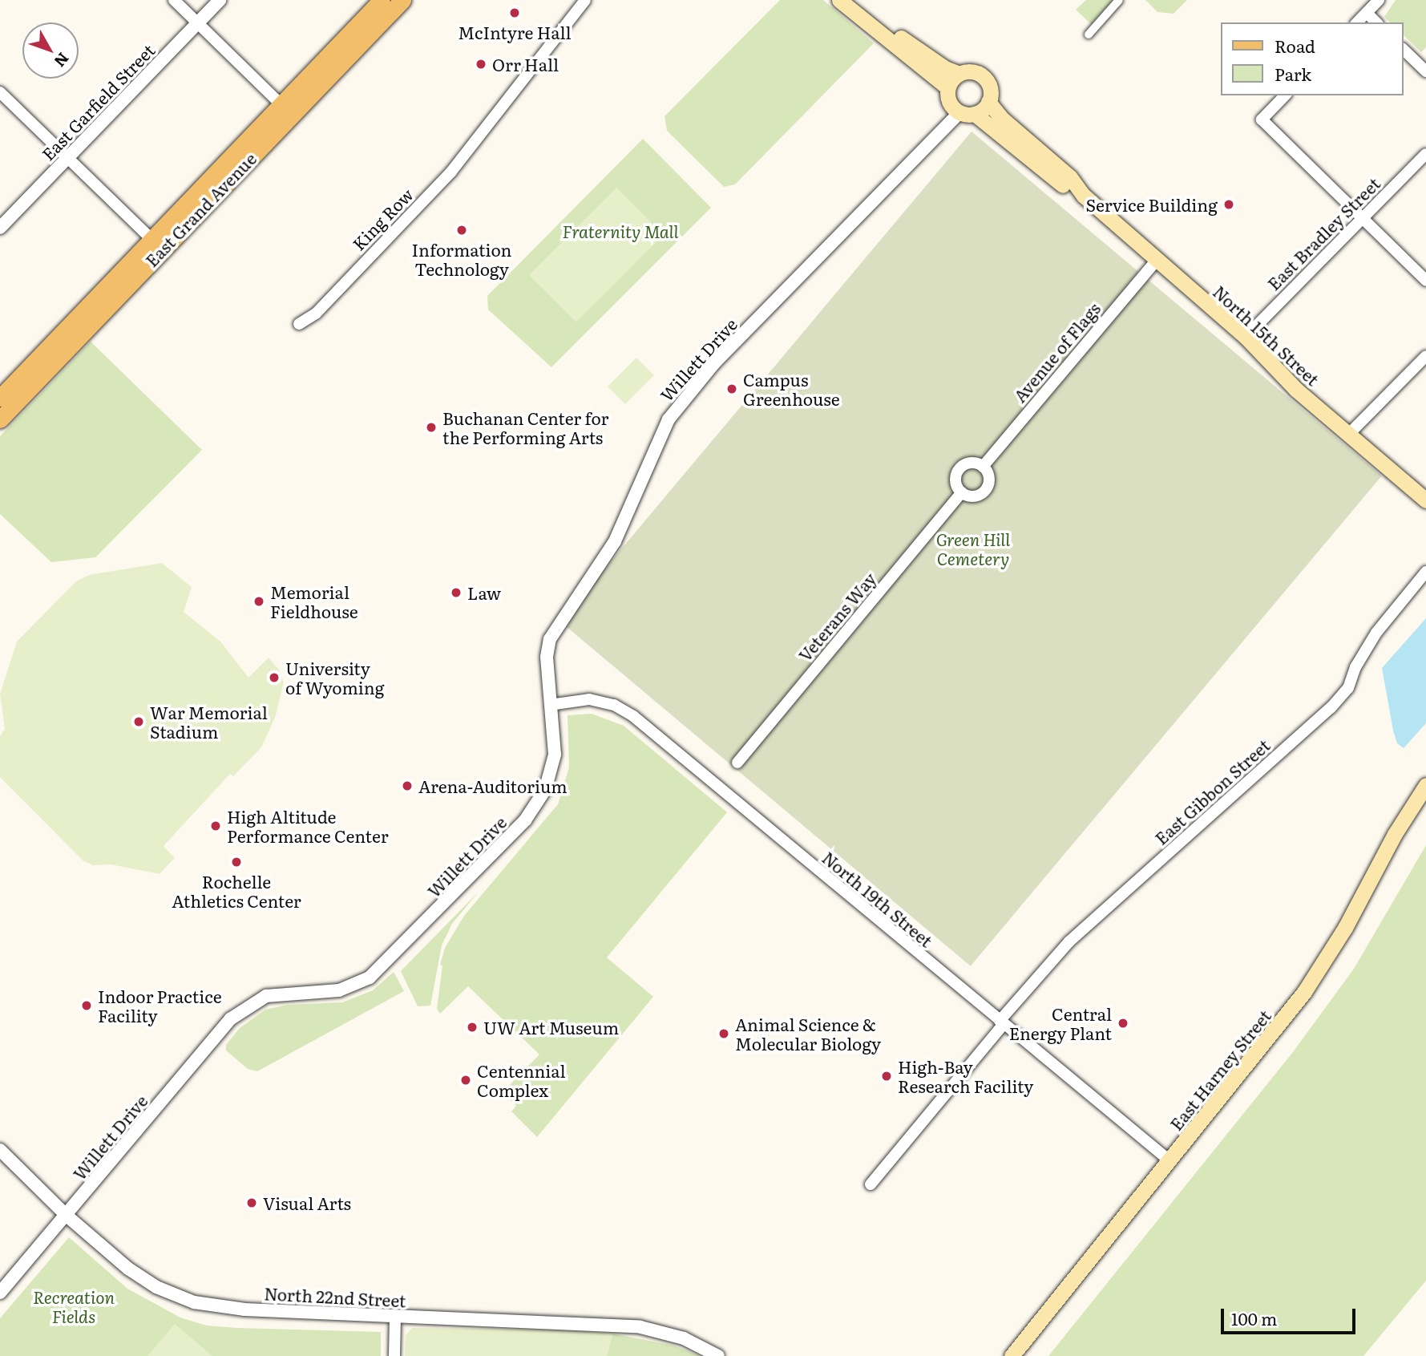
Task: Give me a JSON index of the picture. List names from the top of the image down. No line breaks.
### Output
{"streets":{"main road":["East Grand Avenue","North 15th Street","East Harney Street"],"street":["East Garfield Street","King Row","East Bradley Street","Avenue of Flags","Willett Drive","Veterans Way","East Gibbon Street","North 19th Street","North 22nd Street"]},"crossings":[["East Bradley Street","North 15th Street"],["North 15th Street","Avenue of Flags"],["North 15th Street","Willett Drive"],["Avenue of Flags","Veterans Way"],["Willett Drive","North 19th Street"],["Willett Drive","North 22nd Street"],["East Gibbon Street","North 19th Street"],["North 19th Street","East Harney Street"]],"parks":["Fraternity Mall","Green Hill Cemetery","Recreation Fields"],"places":["McIntyre Hall","Orr Hall","Service Building","Information Technology","Campus Greenhouse","Buchanan Center for the Performing Arts","Law","Memorial Fieldhouse","University of Wyoming","War Memorial Stadium","Arena-Auditorium","High Altitude Performance Center","Rochelle Athletics Center","Indoor Practice Facility","Central Energy Plant","UW Art Museum","Animal Science & Molecular Biology","High-Bay Research Facility","Centennial Complex","Visual Arts"],"legend":["Road","Park"],"scale_bar":"100 m","north":"bottom right"}
